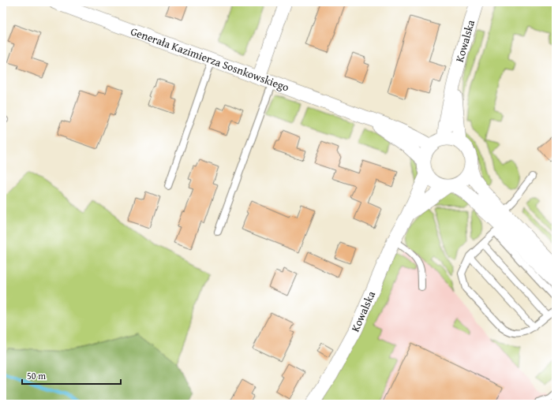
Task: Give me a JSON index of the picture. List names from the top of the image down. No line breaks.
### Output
{"streets":{"street":["Kowalska","Generała Kazimierza Sosnkowskiego"]},"crossings":[["Kowalska","Generała Kazimierza Sosnkowskiego"]],"scale_bar":"50 m"}
